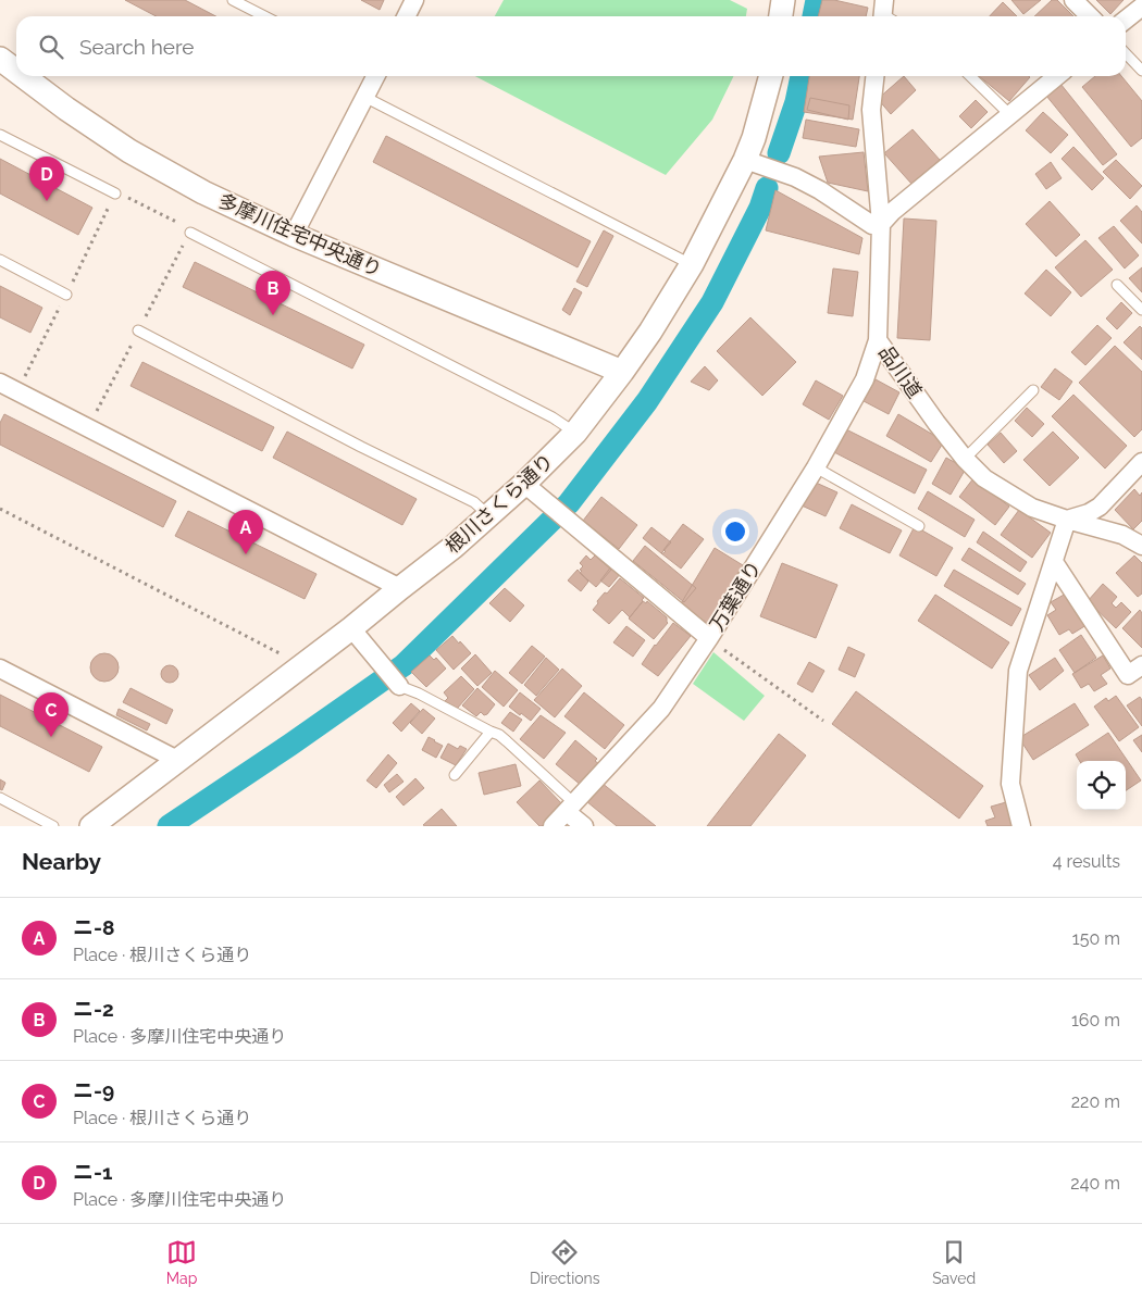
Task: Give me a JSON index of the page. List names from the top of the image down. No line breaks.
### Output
{"streets":{"street":["多摩川住宅中央通り","品川道","根川さくら通り","万葉通り"]},"crossings":[["多摩川住宅中央通り","根川さくら通り"],["品川道","万葉通り"]],"page":{"search":"Search here","pins":["D","B","A","C"],"heading":["Nearby","4 results"],"list":[{"mark":"A","name":"ニ-8","note":"Place · 根川さくら通り","value":"150 m"},{"mark":"B","name":"ニ-2","note":"Place · 多摩川住宅中央通り","value":"160 m"},{"mark":"C","name":"ニ-9","note":"Place · 根川さくら通り","value":"220 m"},{"mark":"D","name":"ニ-1","note":"Place · 多摩川住宅中央通り","value":"240 m"}],"nav":["Map","Directions","Saved"]}}
